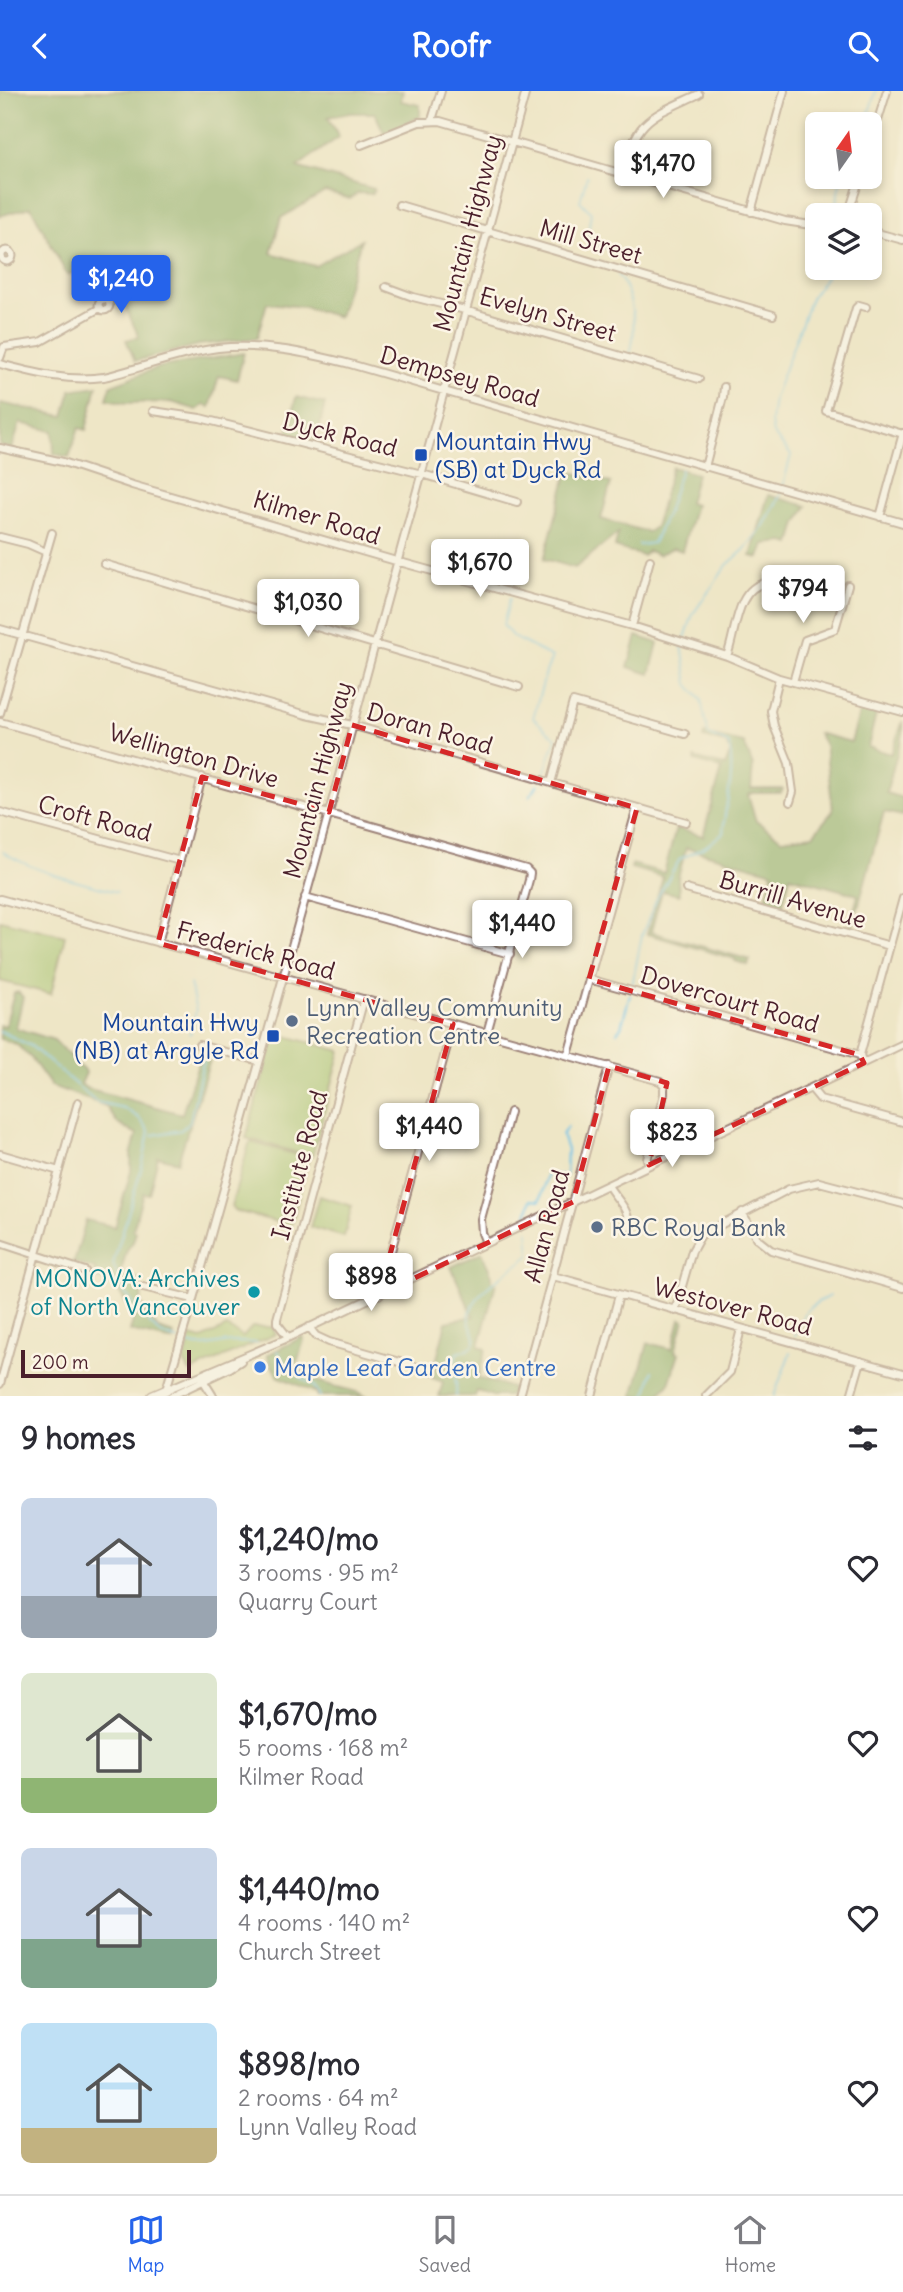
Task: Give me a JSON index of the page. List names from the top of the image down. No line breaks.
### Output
{"streets":{"street":["Mountain Highway","Mill Street","Evelyn Street","Dempsey Road","Dyck Road","Kilmer Road","Doran Road","Wellington Drive","Croft Road","Burrill Avenue","Frederick Road","Dovercourt Road","Institute Road","Allan Road","Westover Road"]},"crossings":[["Mountain Highway","Mill Street"],["Mountain Highway","Evelyn Street"],["Mountain Highway","Dempsey Road"],["Mountain Highway","Dyck Road"],["Mountain Highway","Kilmer Road"],["Mountain Highway","Doran Road"],["Mountain Highway","Wellington Drive"],["Mountain Highway","Frederick Road"],["Frederick Road","Institute Road"],["Frederick Road","Allan Road"],["Allan Road","Westover Road"]],"places":{"transit":["Mountain Hwy (SB) at Dyck Rd","Mountain Hwy (NB) at Argyle Rd"],"other":["Lynn Valley Community Recreation Centre","RBC Royal Bank","MONOVA: Archives of North Vancouver","Maple Leaf Garden Centre"]},"scale_bar":"200 m","north":"top","page":{"header":"Roofr","price":["$1,470","$1,240","$1,670","$794","$1,030","$1,440","$1,440","$823","$898"],"scale":"200 m","heading":"9 homes","list":[{"name":"$1,240/mo","note":"3 rooms · 95 m² · Quarry Court"},{"name":"$1,670/mo","note":"5 rooms · 168 m² · Kilmer Road"},{"name":"$1,440/mo","note":"4 rooms · 140 m² · Church Street"},{"name":"$898/mo","note":"2 rooms · 64 m² · Lynn Valley Road"}],"tabs":["Map","Saved","Home"]}}
